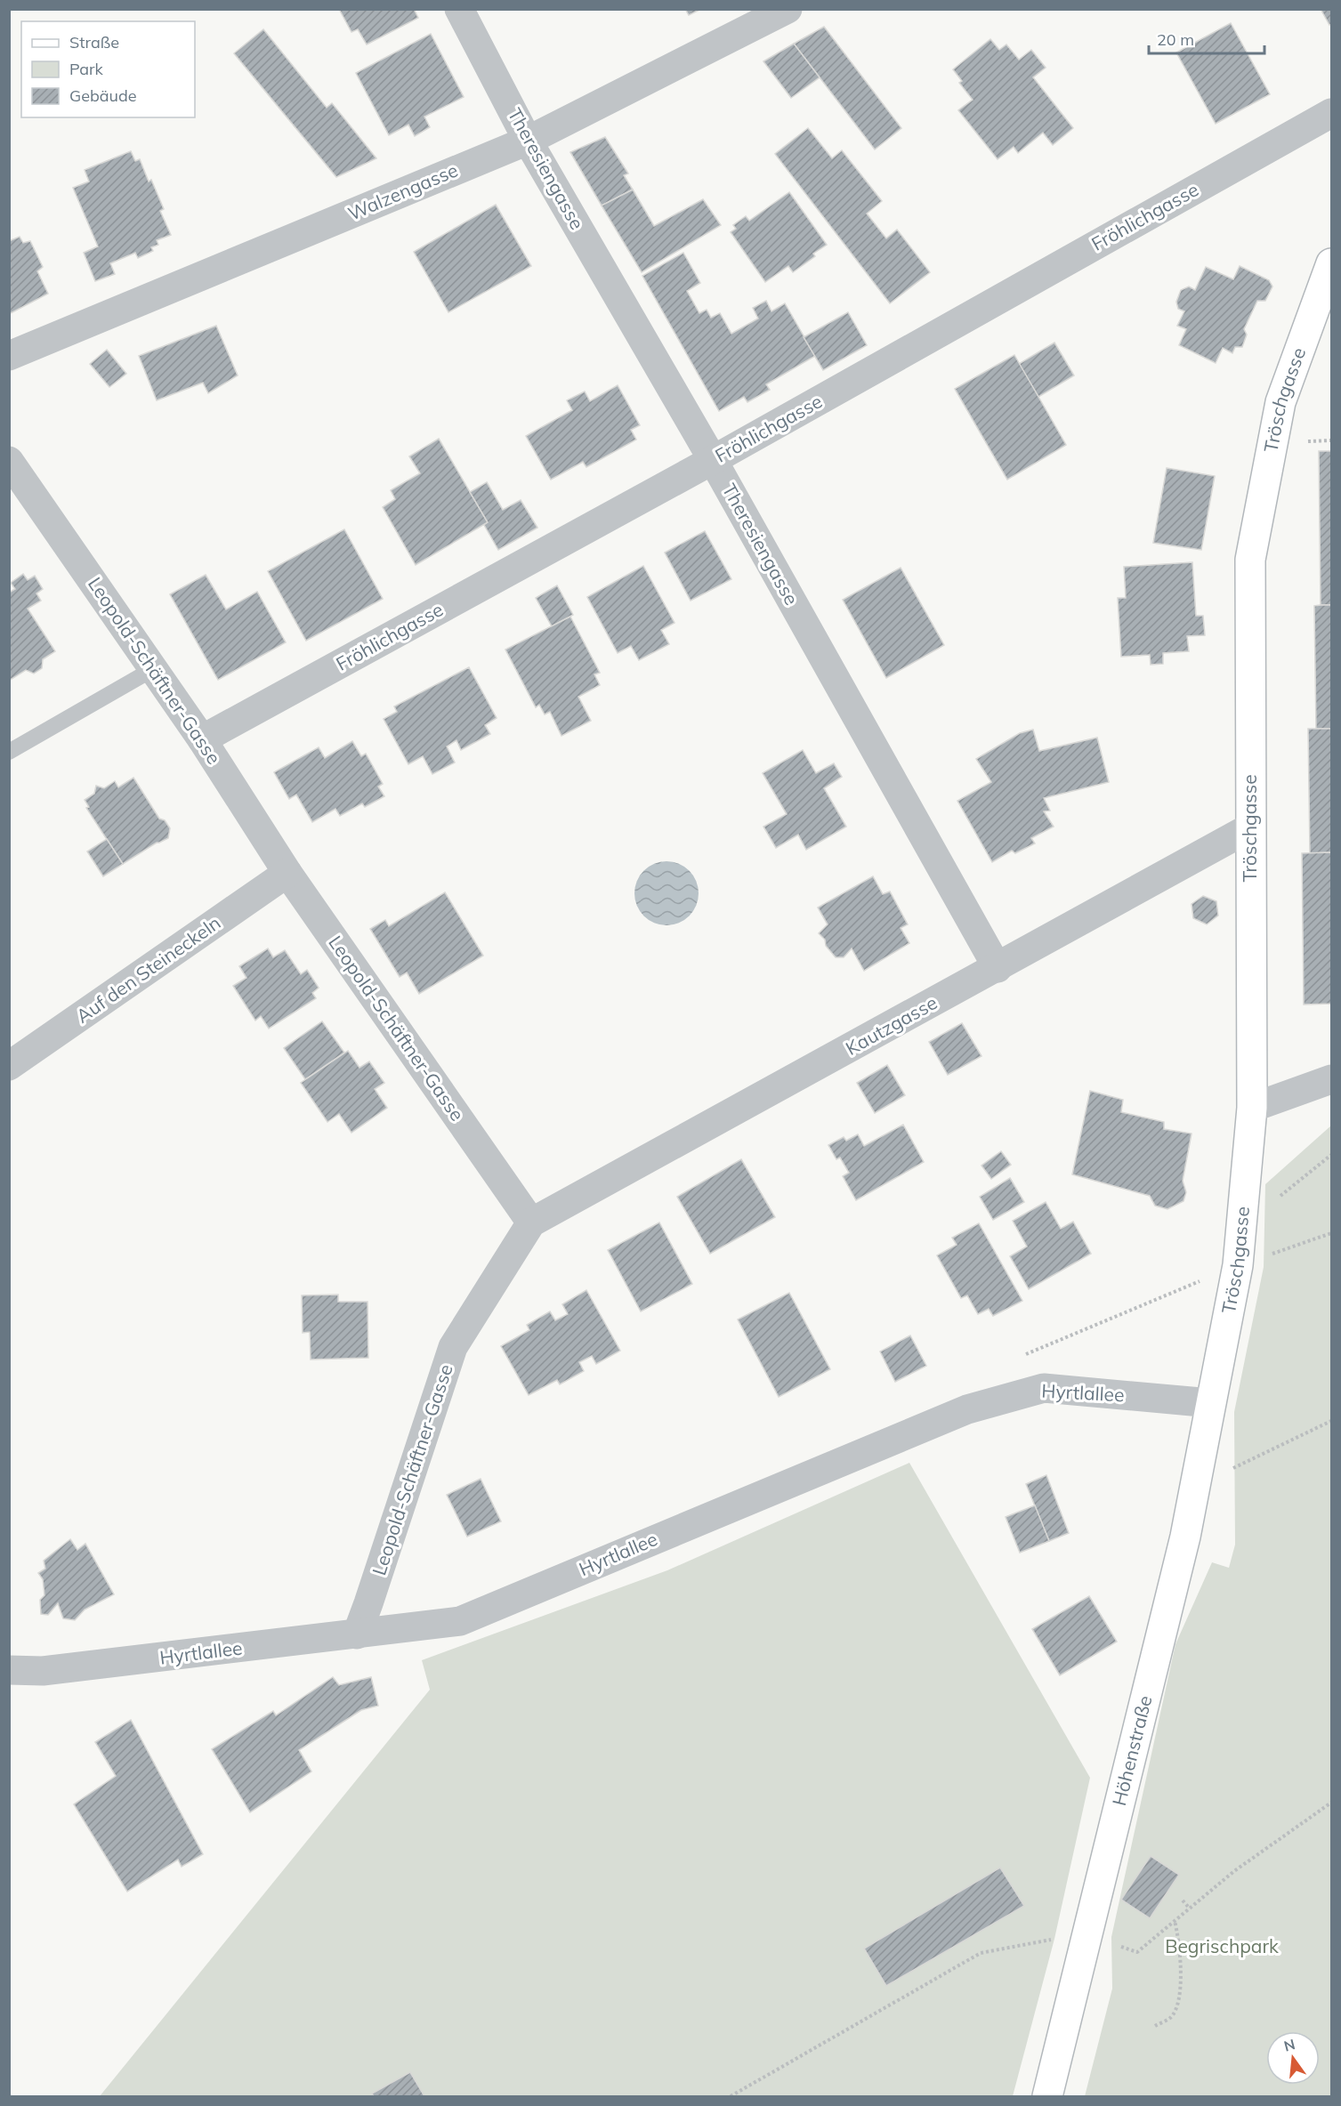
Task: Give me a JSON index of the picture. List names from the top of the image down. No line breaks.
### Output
{"streets":{"street":["Theresiengasse","Walzengasse","Fröhlichgasse","Tröschgasse","Leopold-Schäftner-Gasse","Auf den Steineckeln","Kautzgasse","Hyrtlallee","Höhenstraße"]},"crossings":[["Theresiengasse","Walzengasse"],["Theresiengasse","Fröhlichgasse"],["Theresiengasse","Kautzgasse"],["Fröhlichgasse","Leopold-Schäftner-Gasse"],["Tröschgasse","Kautzgasse"],["Tröschgasse","Hyrtlallee"],["Tröschgasse","Höhenstraße"],["Leopold-Schäftner-Gasse","Auf den Steineckeln"],["Leopold-Schäftner-Gasse","Kautzgasse"],["Leopold-Schäftner-Gasse","Hyrtlallee"],["Hyrtlallee","Höhenstraße"]],"parks":["Begrischpark"],"legend":["Straße","Park","Gebäude"],"scale_bar":"20 m","north":"top"}
